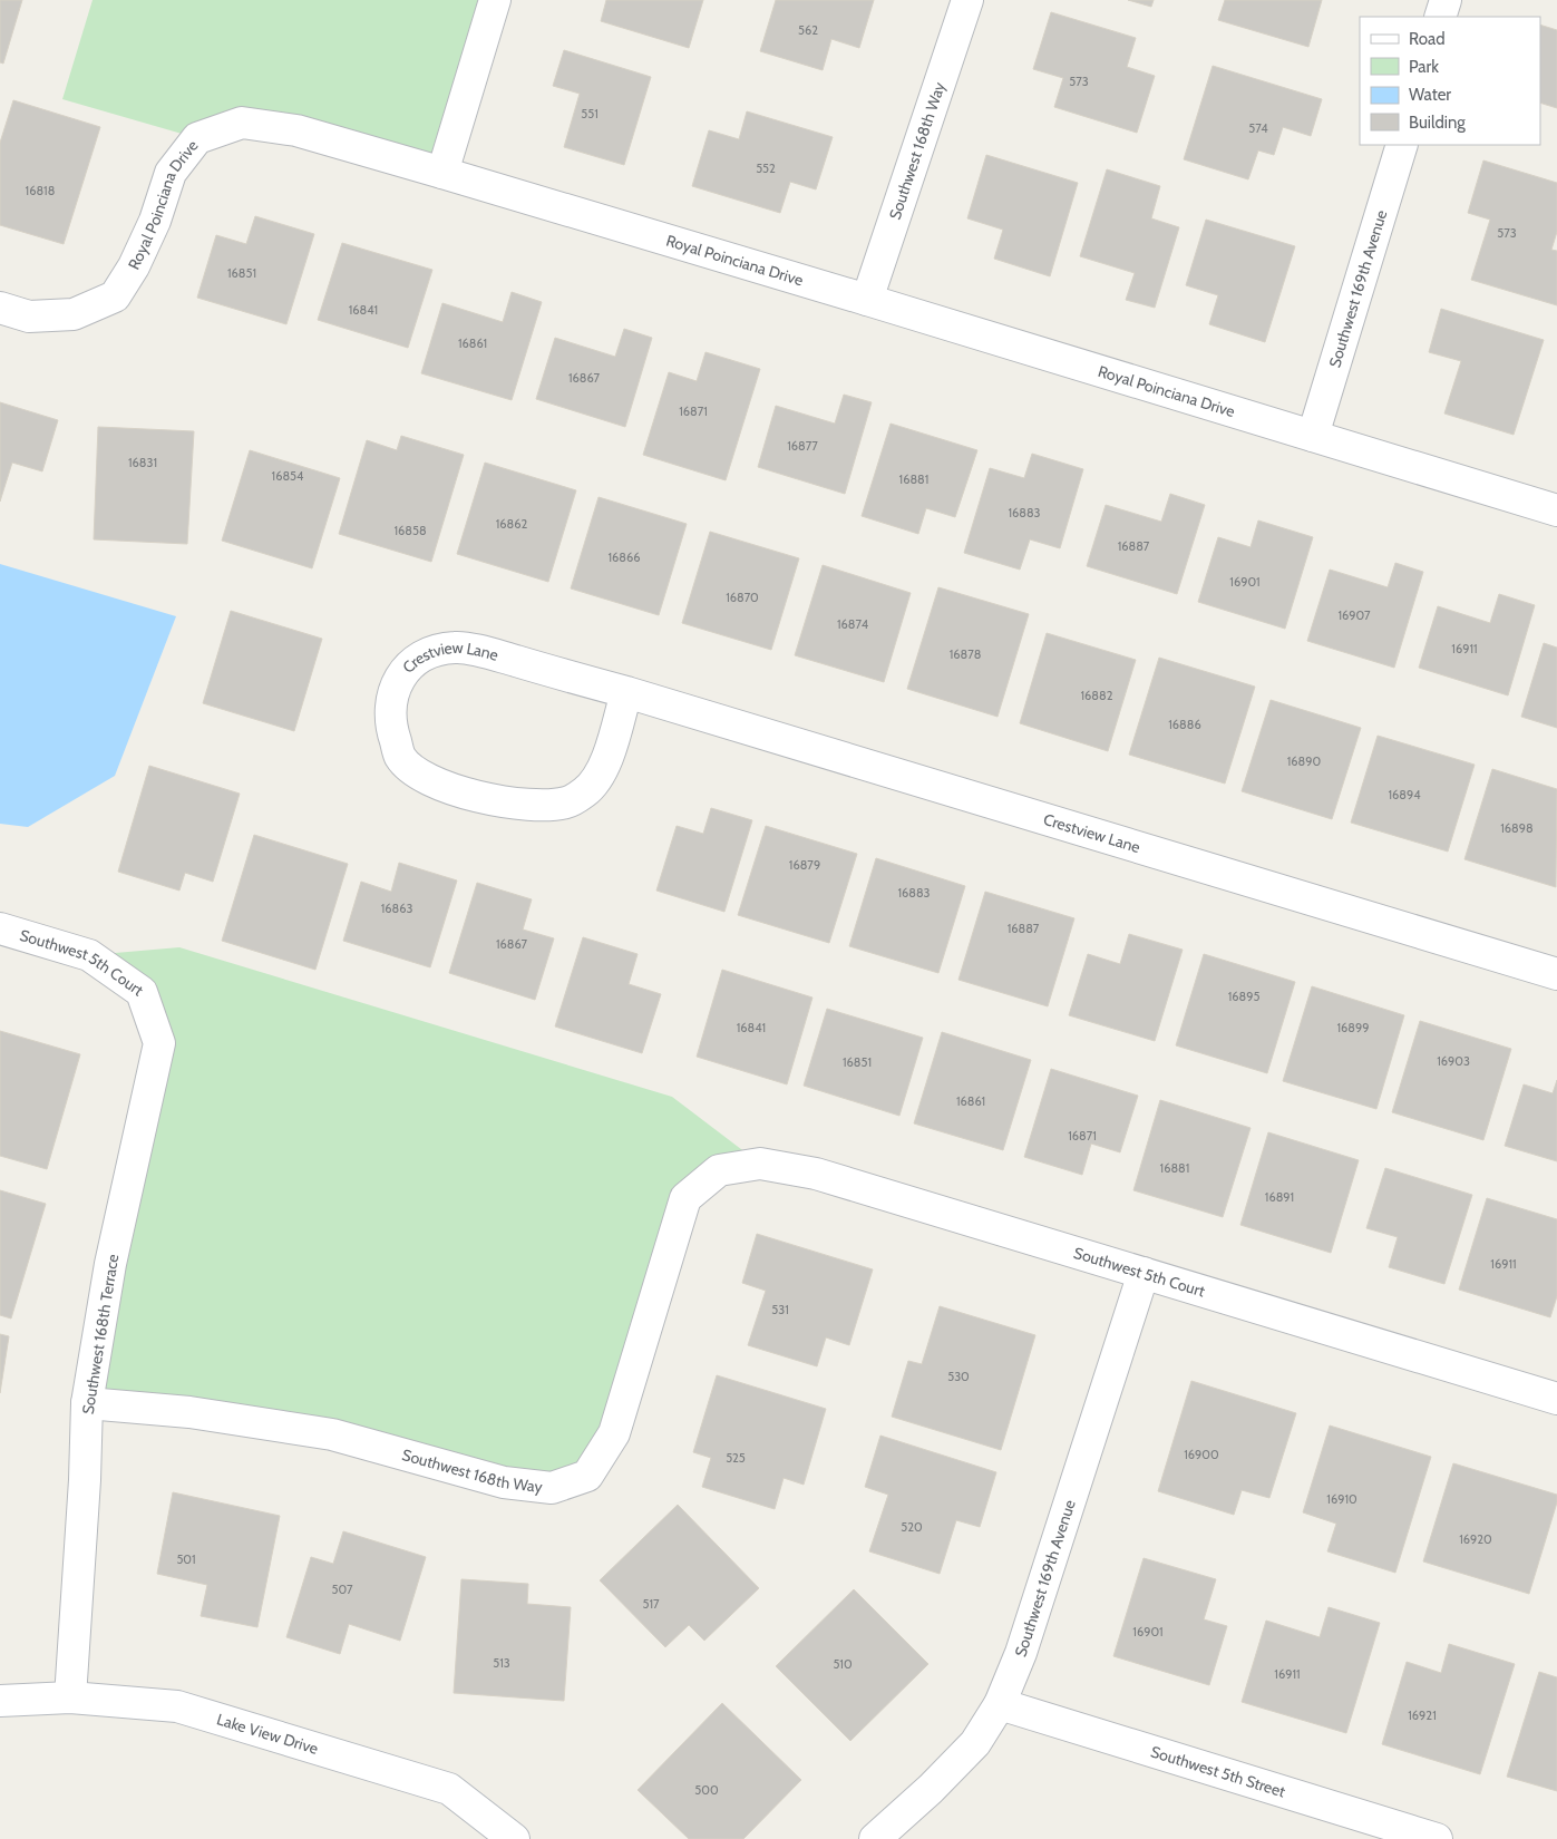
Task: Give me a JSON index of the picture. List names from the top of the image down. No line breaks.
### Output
{"streets":{"street":["Southwest 168th Way","Royal Poinciana Drive","Southwest 169th Avenue","Crestview Lane","Southwest 5th Court","Southwest 168th Terrace","Lake View Drive","Southwest 5th Street"]},"crossings":[["Southwest 168th Way","Royal Poinciana Drive"],["Southwest 168th Way","Southwest 5th Court"],["Southwest 168th Way","Southwest 168th Terrace"],["Royal Poinciana Drive","Southwest 169th Avenue"],["Southwest 169th Avenue","Southwest 5th Court"],["Southwest 169th Avenue","Southwest 5th Street"],["Southwest 5th Court","Southwest 168th Terrace"],["Southwest 168th Terrace","Lake View Drive"]],"house_numbers":["562","573","551","574","552","16818","573","16851","16841","16861","16867","16871","16877","16831","16854","16881","16883","16862","16858","16887","16866","16901","16870","16907","16874","16911","16878","16882","16886","16890","16894","16898","16879","16883","16863","16887","16867","16895","16841","16899","16903","16851","16861","16871","16881","16891","16911","531","530","16900","525","16910","520","16920","501","507","517","16901","513","510","16911","16921","500"],"legend":["Road","Park","Water","Building"]}
